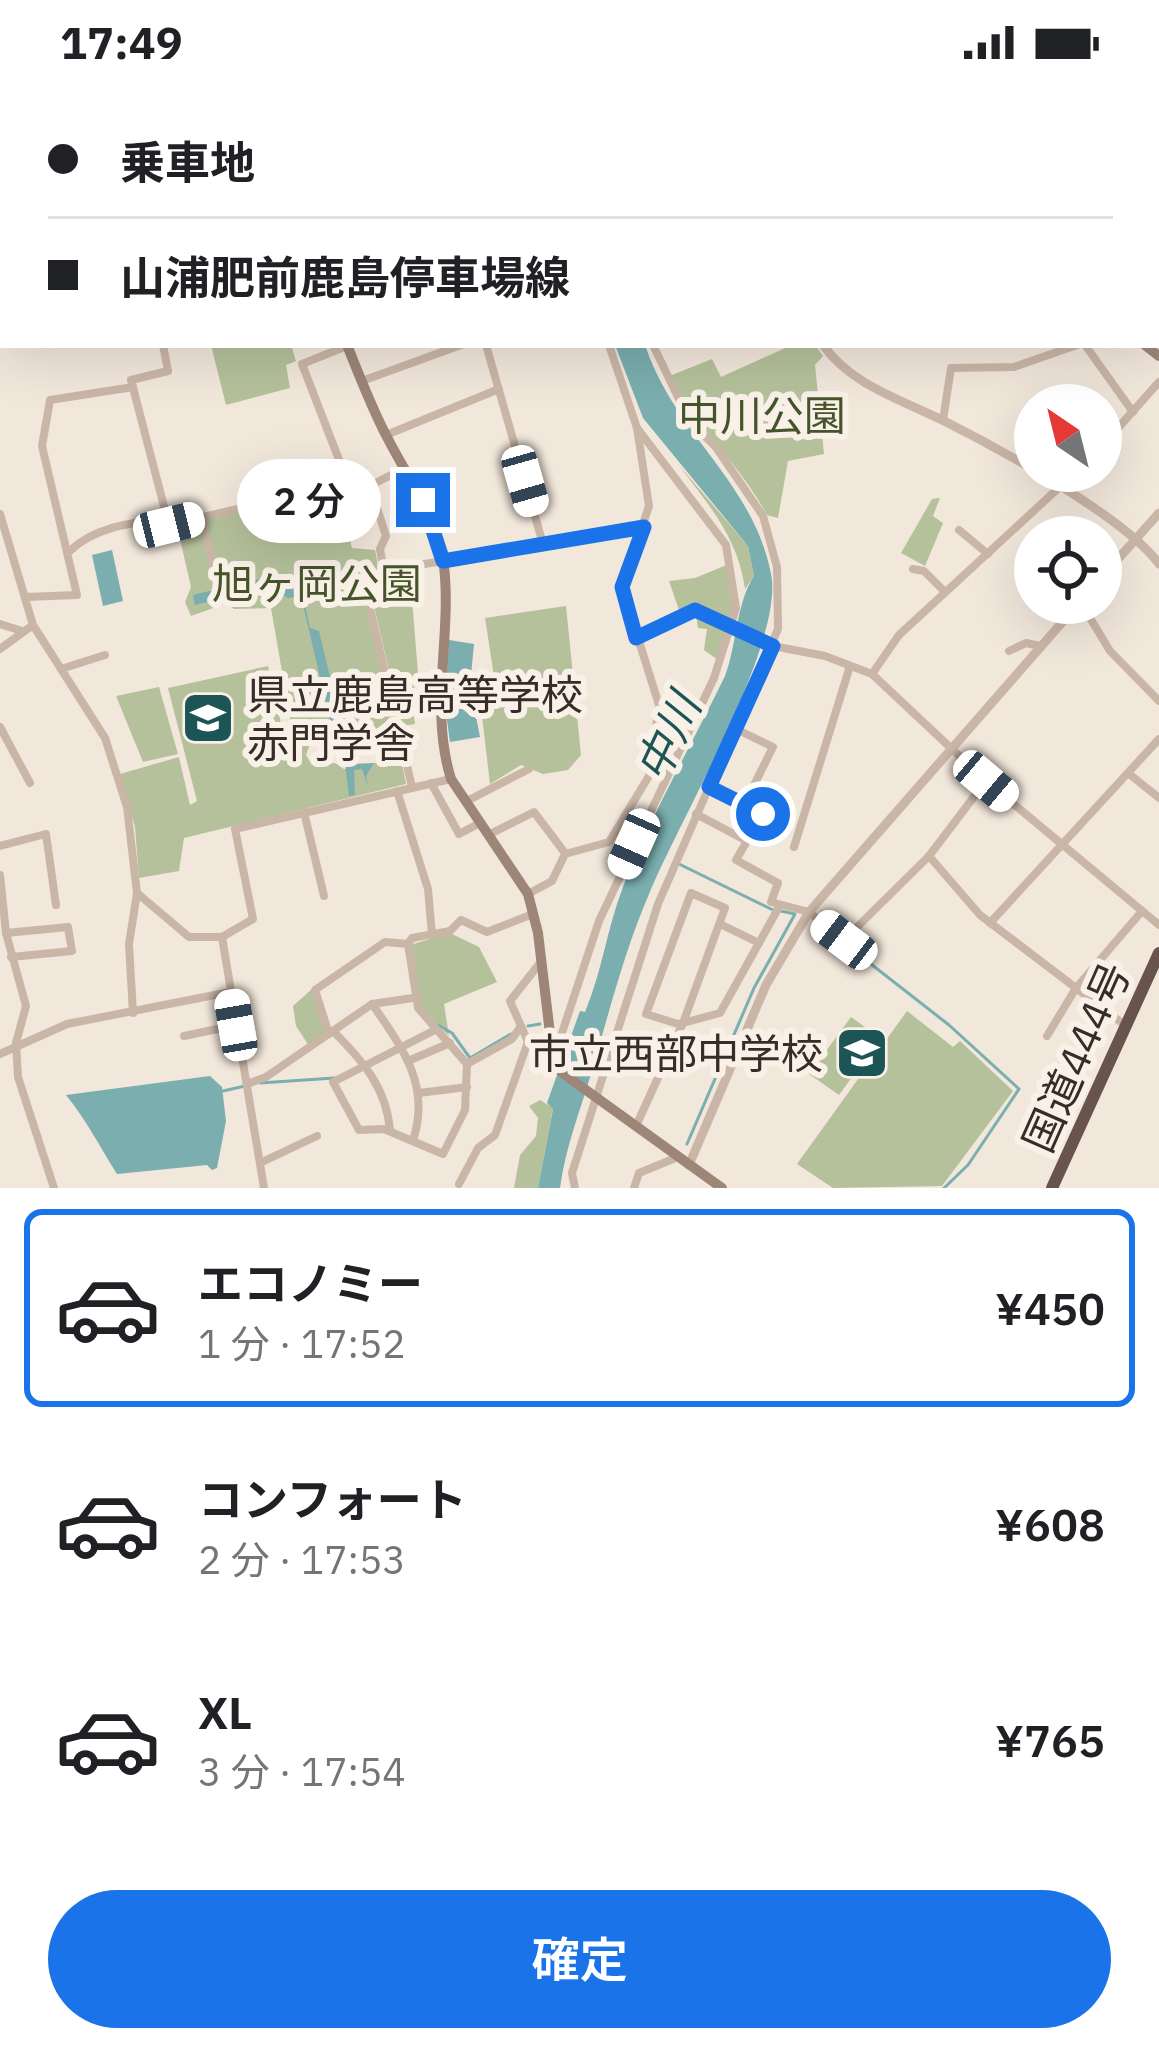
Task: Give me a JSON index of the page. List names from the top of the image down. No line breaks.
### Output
{"streets":{"highway":["国道444号"]},"water":["中川"],"parks":["中川公園","旭ヶ岡公園"],"places":{"school or university":["県立鹿島高等学校 赤門学舎","市立西部中学校"]},"north":"top left","page":{"status":"17:49","banner":["乗車地","山浦肥前鹿島停車場線"],"bubble":"2 分","list":[{"name":"エコノミー","note":"1 分 · 17:52","value":"¥450"},{"name":"コンフォート","note":"2 分 · 17:53","value":"¥608"},{"name":"XL","note":"3 分 · 17:54","value":"¥765"}],"buttons":"確定"}}
